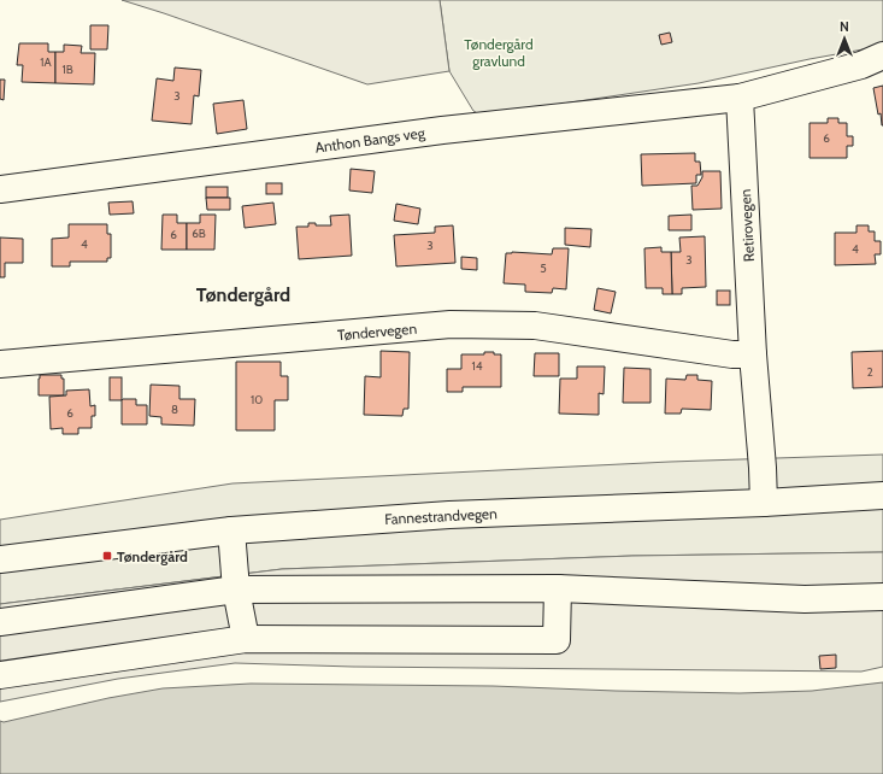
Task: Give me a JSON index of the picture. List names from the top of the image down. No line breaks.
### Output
{"streets":{"main road":["Anthon Bangs veg","Retirovegen","Tøndervegen","Fannestrandvegen"]},"crossings":[["Anthon Bangs veg","Retirovegen"],["Retirovegen","Tøndervegen"],["Retirovegen","Fannestrandvegen"]],"districts":["Tøndergård"],"parks":["Tøndergård gravlund"],"places":{"transit":["Tøndergård"]},"house_numbers":["1A","1B","3","6","6B","6","4","3","4","3","5","14","2","10","8","6"],"north":"top"}
